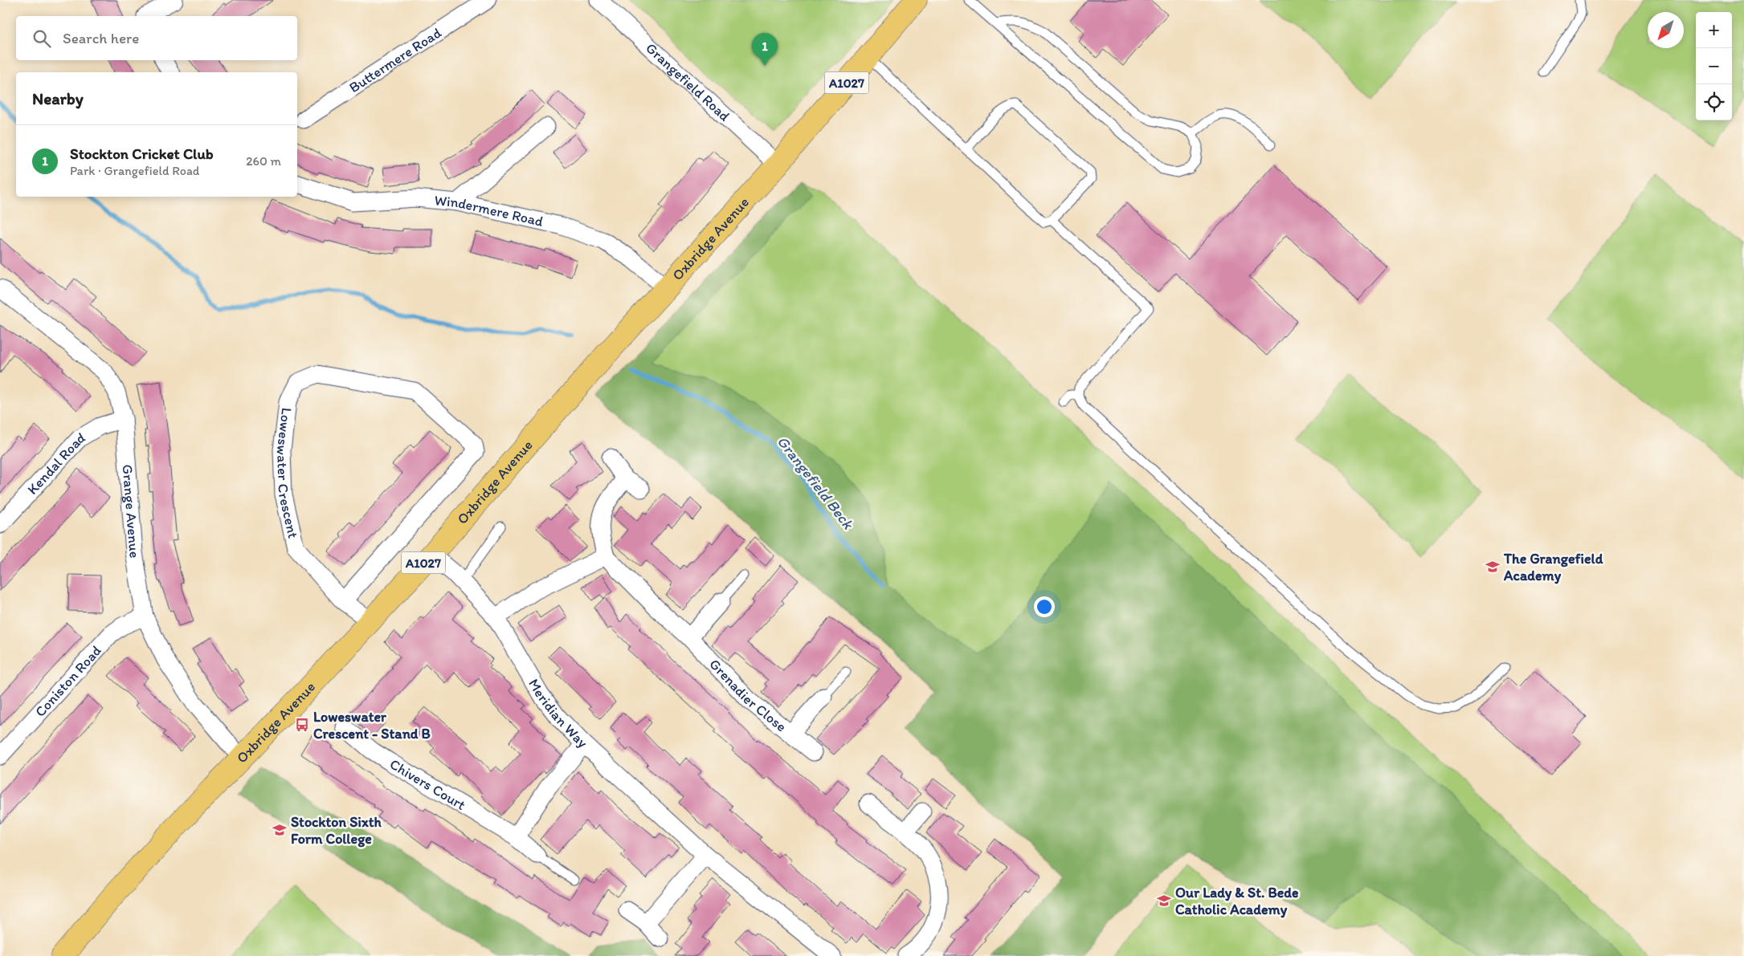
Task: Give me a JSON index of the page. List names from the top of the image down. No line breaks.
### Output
{"streets":{"main road":["A1027","Oxbridge Avenue"],"street":["Buttermere Road","Grangefield Road","Windermere Road","Kendal Road","Loweswater Crescent","Grange Avenue","Coniston Road","Grenadier Close","Meridian Way","Chivers Court"]},"crossings":[["Grangefield Road","Oxbridge Avenue"],["Windermere Road","Oxbridge Avenue"],["Oxbridge Avenue","Loweswater Crescent"],["Oxbridge Avenue","Grange Avenue"],["Oxbridge Avenue","Meridian Way"],["Kendal Road","Grange Avenue"],["Grange Avenue","Coniston Road"]],"water":["Grangefield Beck"],"places":{"school or university":["The Grangefield Academy","Stockton Sixth Form College","Our Lady & St. Bede Catholic Academy"],"bus stop":["Loweswater Crescent - Stand B"]},"north":"bottom left","page":{"map_buttons":["+","−"],"search":"Search here","pins":"1","heading":"Nearby","list":[{"mark":"1","name":"Stockton Cricket Club","note":"Park · Grangefield Road","value":"260 m"}]}}
